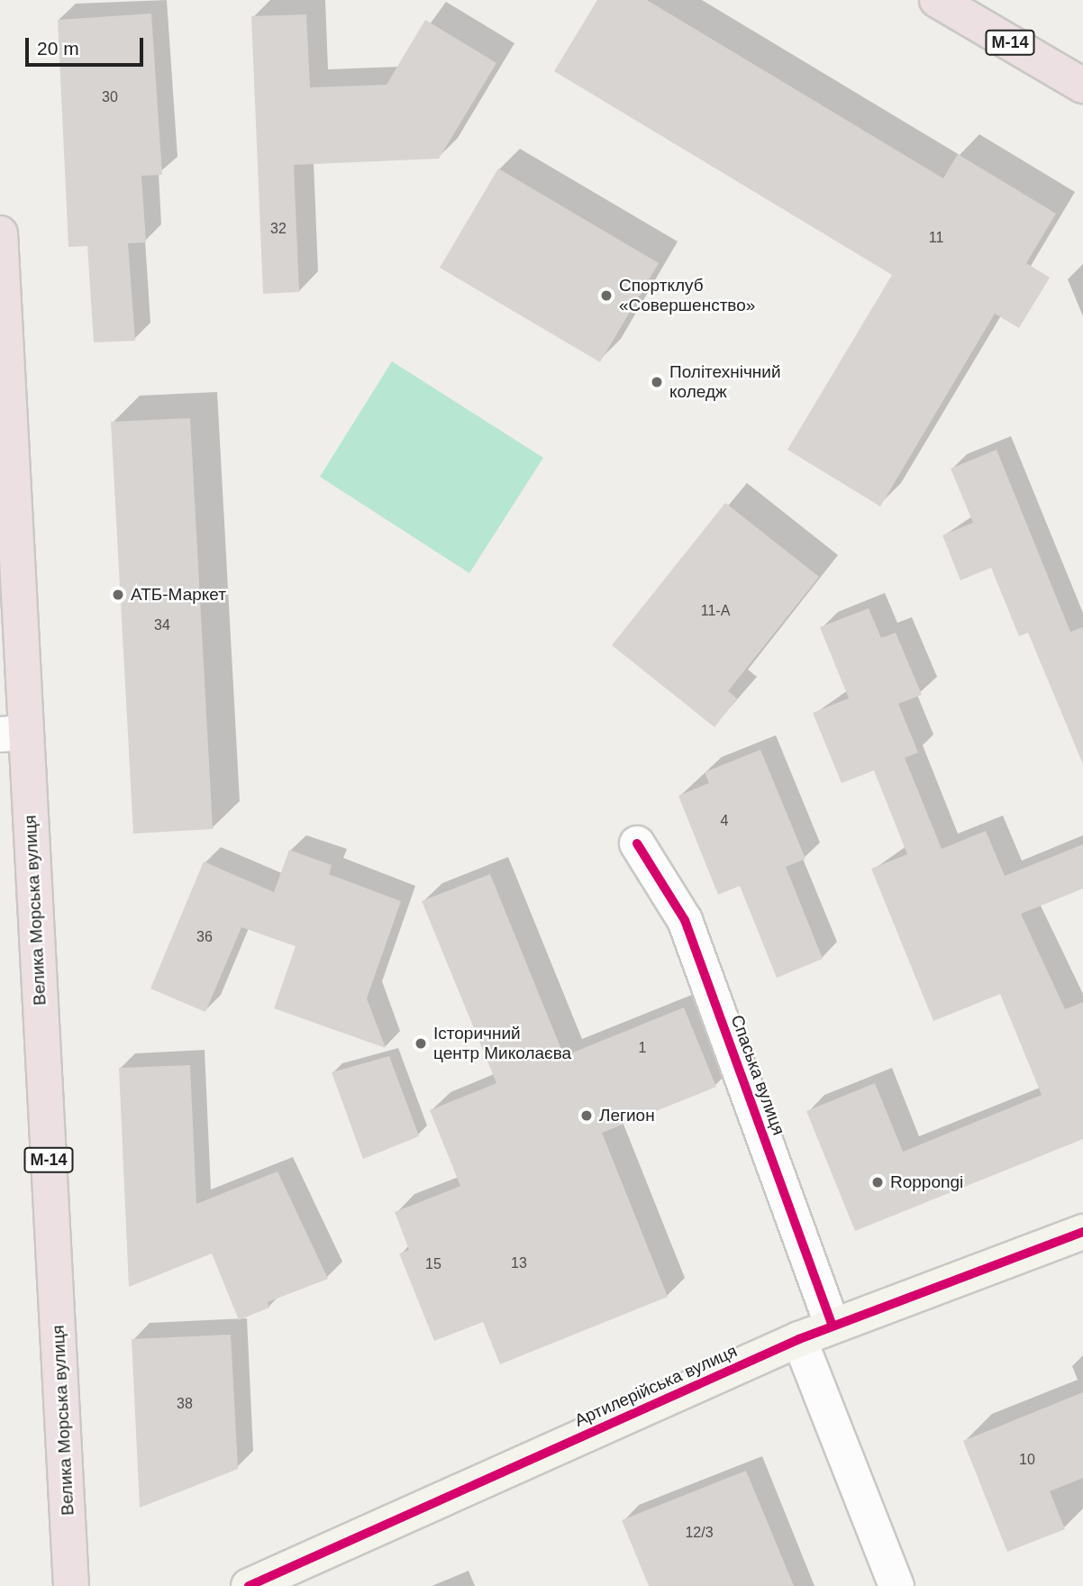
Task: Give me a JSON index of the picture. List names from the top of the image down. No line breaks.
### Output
{"streets":{"highway":["М-14","Велика Морська вулиця"],"street":["Спаська вулиця","Артилерійська вулиця"]},"crossings":[["Спаська вулиця","Артилерійська вулиця"]],"places":["Спортклуб «Совершенство»","Політехнічний коледж","АТБ-Маркет","Історичний центр Миколаєва","Легион","Roppongi"],"house_numbers":["30","32","11","11-А","34","4","36","1","13","15","38","10","12/3"],"scale_bar":"20 m"}
